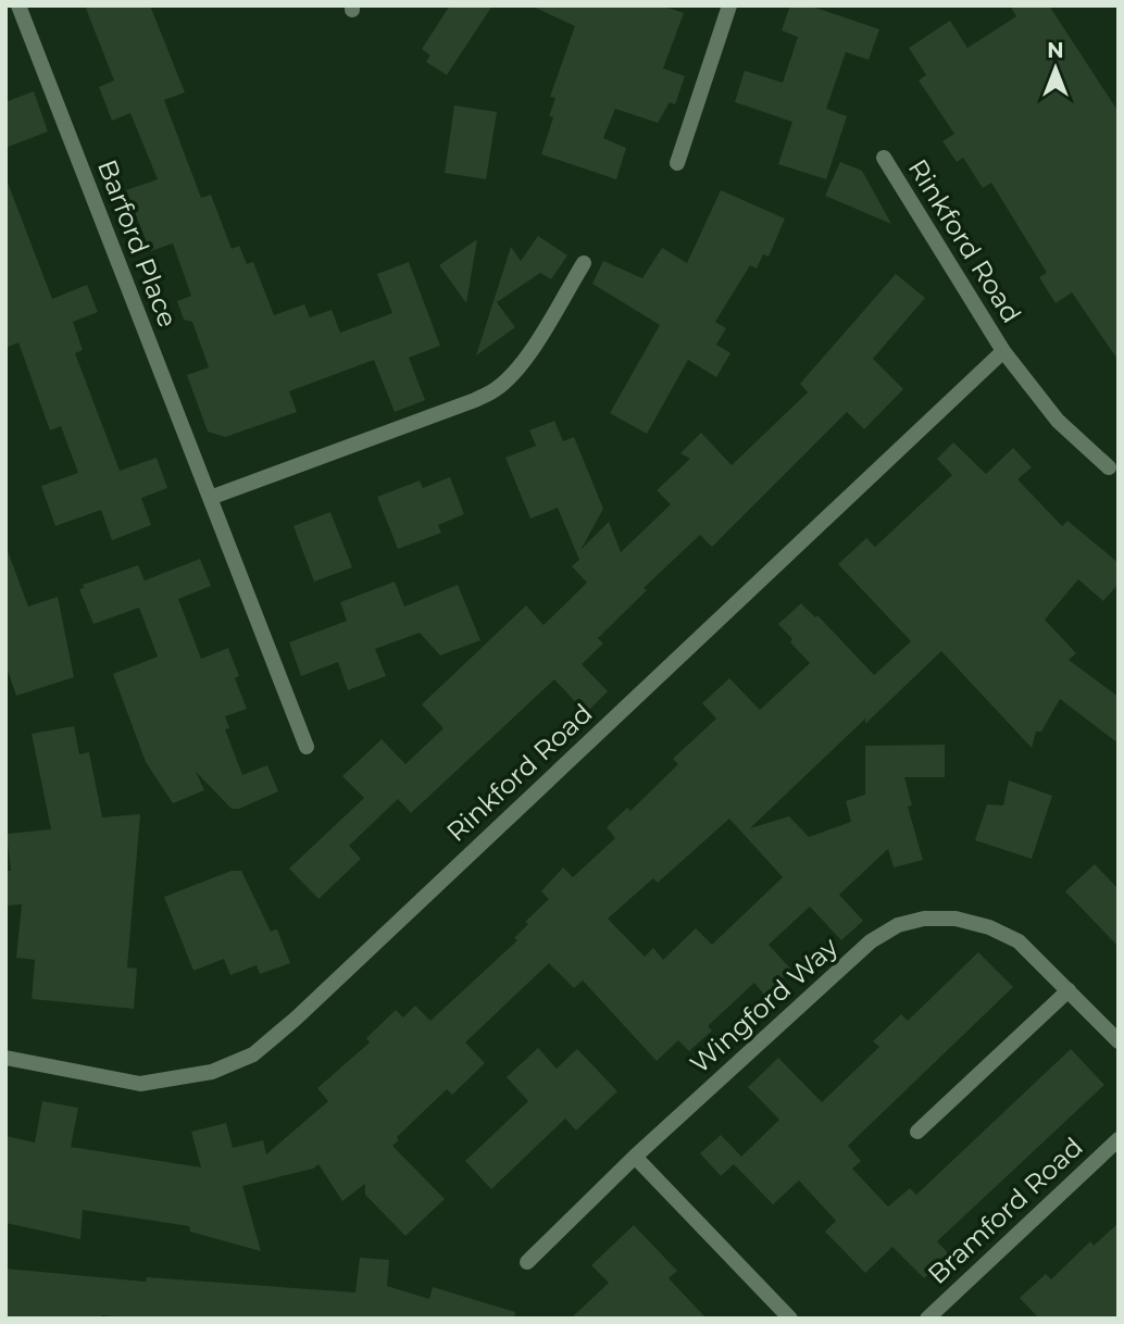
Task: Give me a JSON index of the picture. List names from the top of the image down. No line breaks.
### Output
{"streets":{"street":["Rinkford Road","Barford Place","Wingford Way","Bramford Road"]},"north":"top"}
